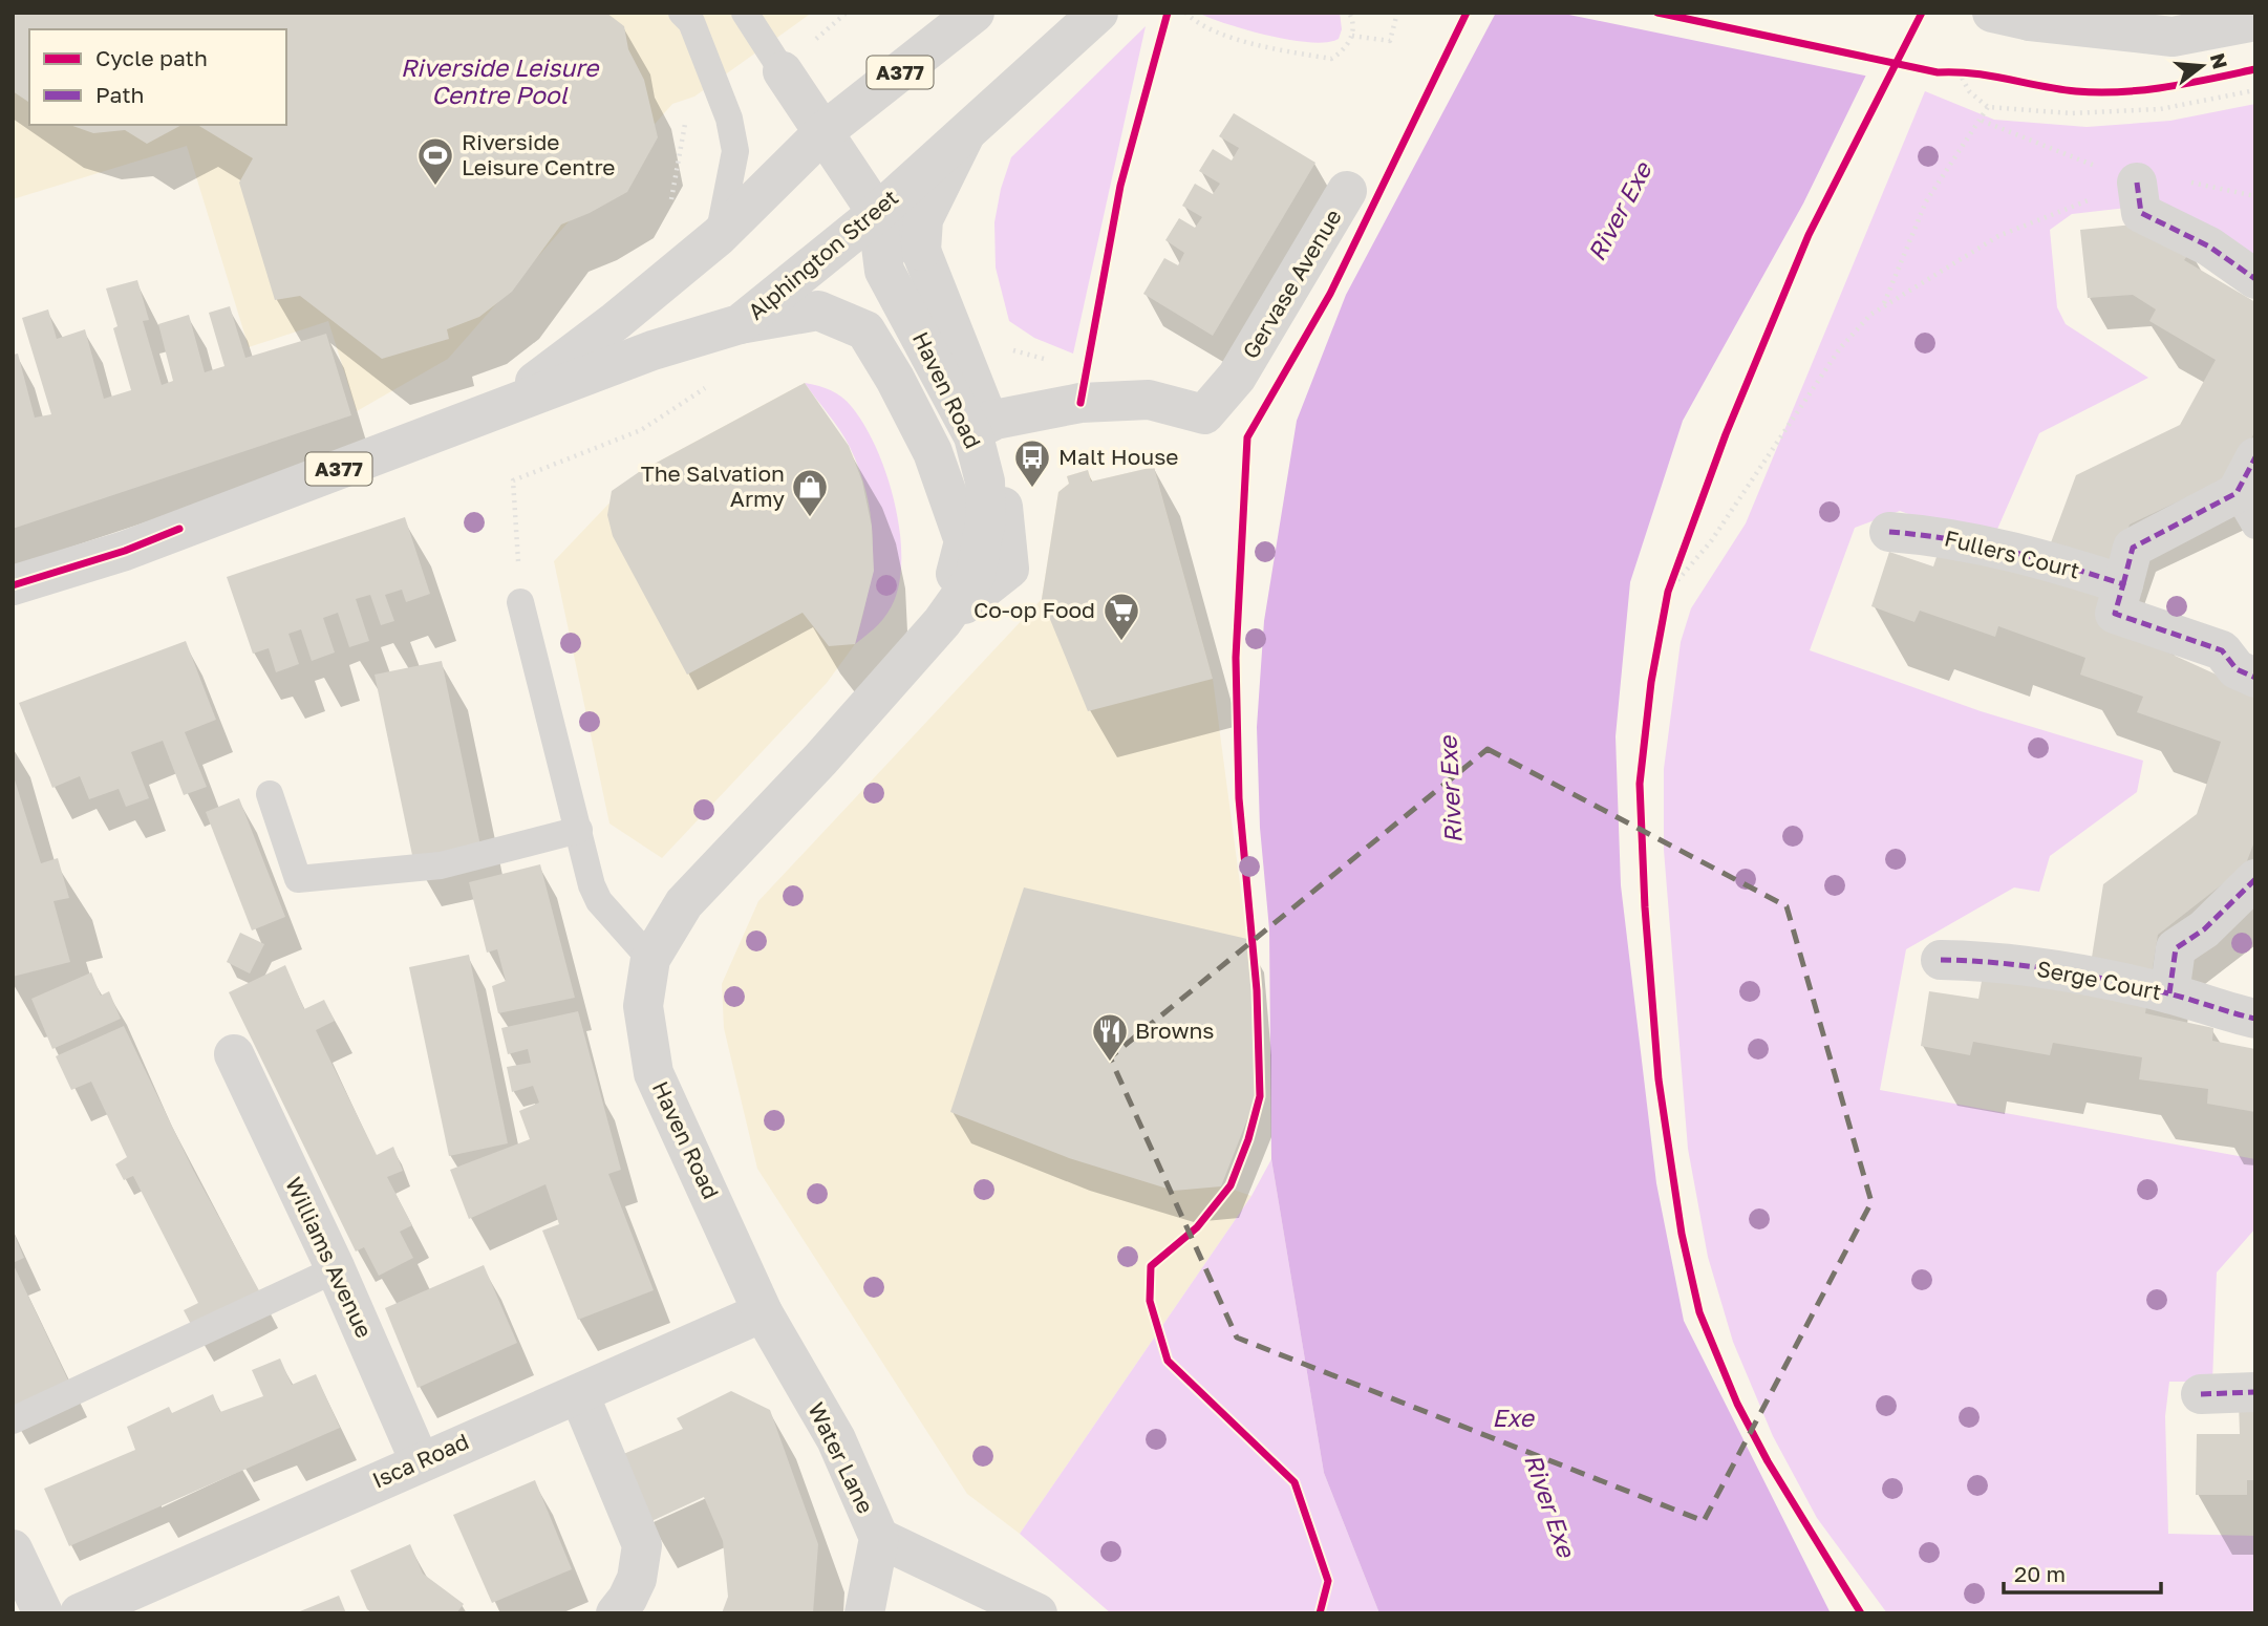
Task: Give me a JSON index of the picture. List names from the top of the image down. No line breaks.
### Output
{"streets":{"main road":["A377","Alphington Street","Gervase Avenue","Haven Road","Fullers Court","Serge Court","Williams Avenue","Water Lane","Isca Road"]},"crossings":[["Alphington Street","Haven Road"],["Gervase Avenue","Haven Road"],["Haven Road","Water Lane"],["Haven Road","Isca Road"],["Williams Avenue","Isca Road"],["Water Lane","Isca Road"]],"water":["Riverside Leisure Centre Pool","River Exe","Exe"],"places":{"sports":["Riverside Leisure Centre"],"bus stop":["Malt House"],"shop":["The Salvation Army"],"supermarket":["Co-op Food"],"restaurant":["Browns"]},"legend":["Cycle path","Path"],"scale_bar":"20 m","north":"right"}
